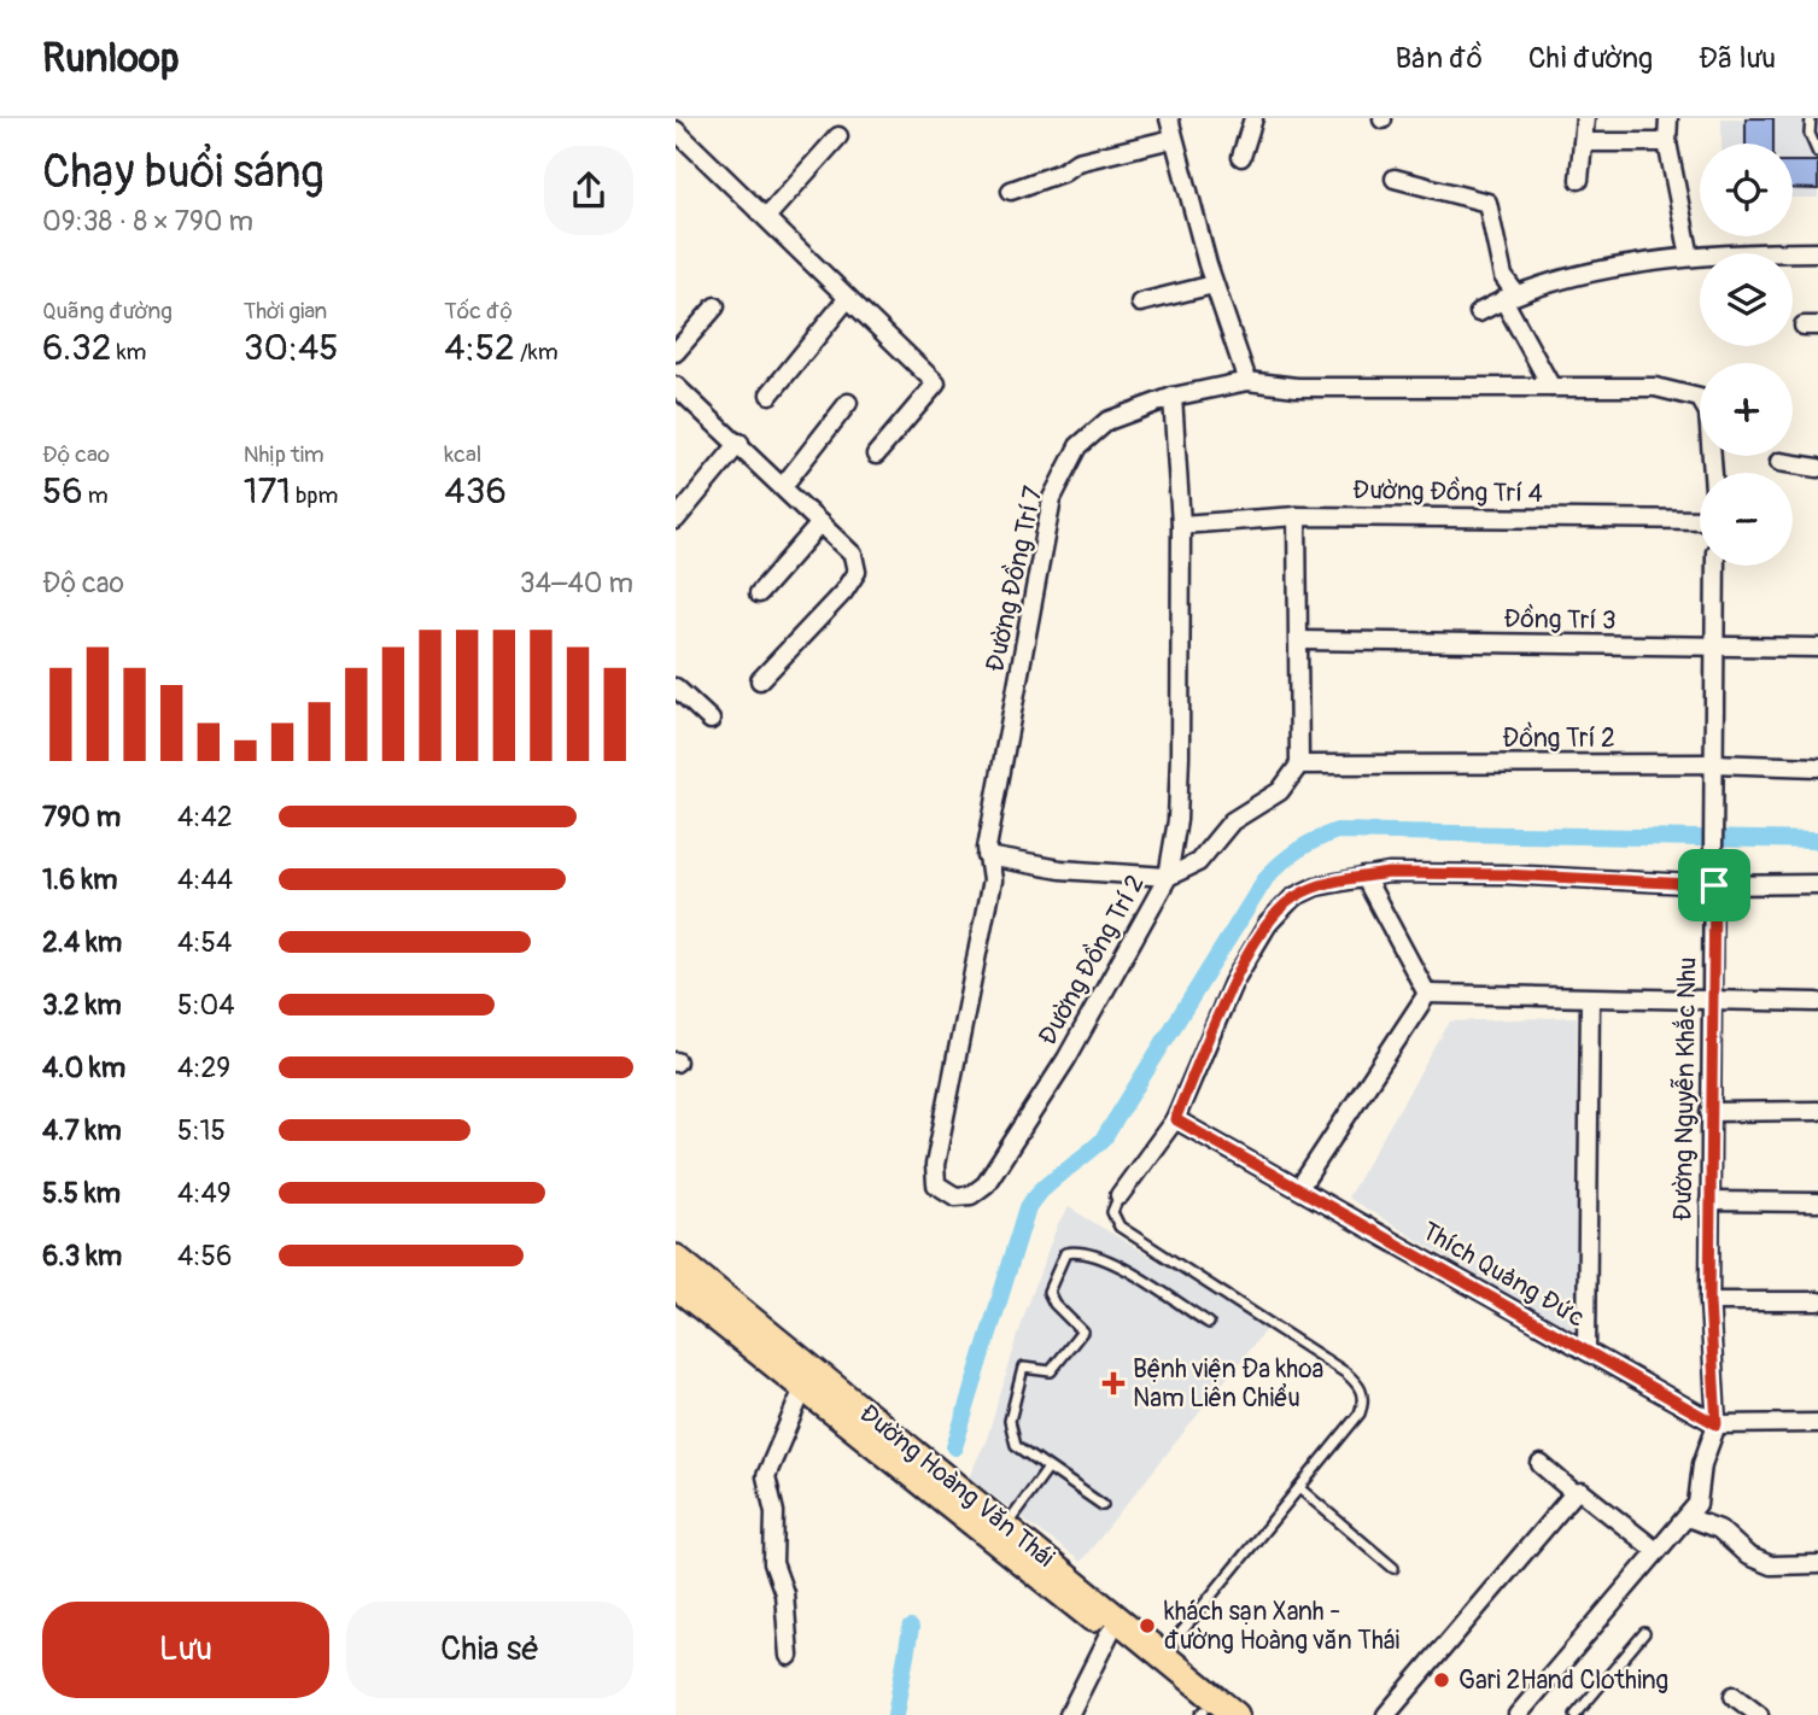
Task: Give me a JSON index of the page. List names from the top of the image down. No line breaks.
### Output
{"streets":{"main road":["Đường Hoàng Văn Thái"],"street":["Đường Đồng Trí 4","Đường Đồng Trí 7","Đồng Trí 3","Đồng Trí 2","Đường Đồng Trí 2","Đường Nguyễn Khắc Nhu","Thích Quảng Đức"]},"crossings":[["Đường Đồng Trí 7","Đường Đồng Trí 2"],["Đồng Trí 3","Đường Nguyễn Khắc Nhu"],["Đồng Trí 2","Đường Đồng Trí 2"],["Đồng Trí 2","Đường Nguyễn Khắc Nhu"],["Đường Nguyễn Khắc Nhu","Thích Quảng Đức"]],"places":{"health":["Bệnh viện Đa khoa Nam Liên Chiểu"],"other":["khách sạn Xanh - đường Hoàng văn Thái","Gari 2Hand Clothing"]},"page":{"header":"Runloop","nav":["Bản đồ","Chỉ đường","Đã lưu"],"heading":["Chạy buổi sáng","09:38 · 8 × 790 m"],"map_buttons":["+","−"],"stats":[["Quãng đường","6.32 km"],["Thời gian","30:45"],["Tốc độ","4:52 /km"],["Độ cao","56 m"],["Nhịp tim","171 bpm"],["kcal","436"]],"chart":["Độ cao","34–40 m"],"list":[{"name":"790 m","note":"4:42"},{"name":"1.6 km","note":"4:44"},{"name":"2.4 km","note":"4:54"},{"name":"3.2 km","note":"5:04"},{"name":"4.0 km","note":"4:29"},{"name":"4.7 km","note":"5:15"},{"name":"5.5 km","note":"4:49"},{"name":"6.3 km","note":"4:56"}],"buttons":["Lưu","Chia sẻ"]}}
